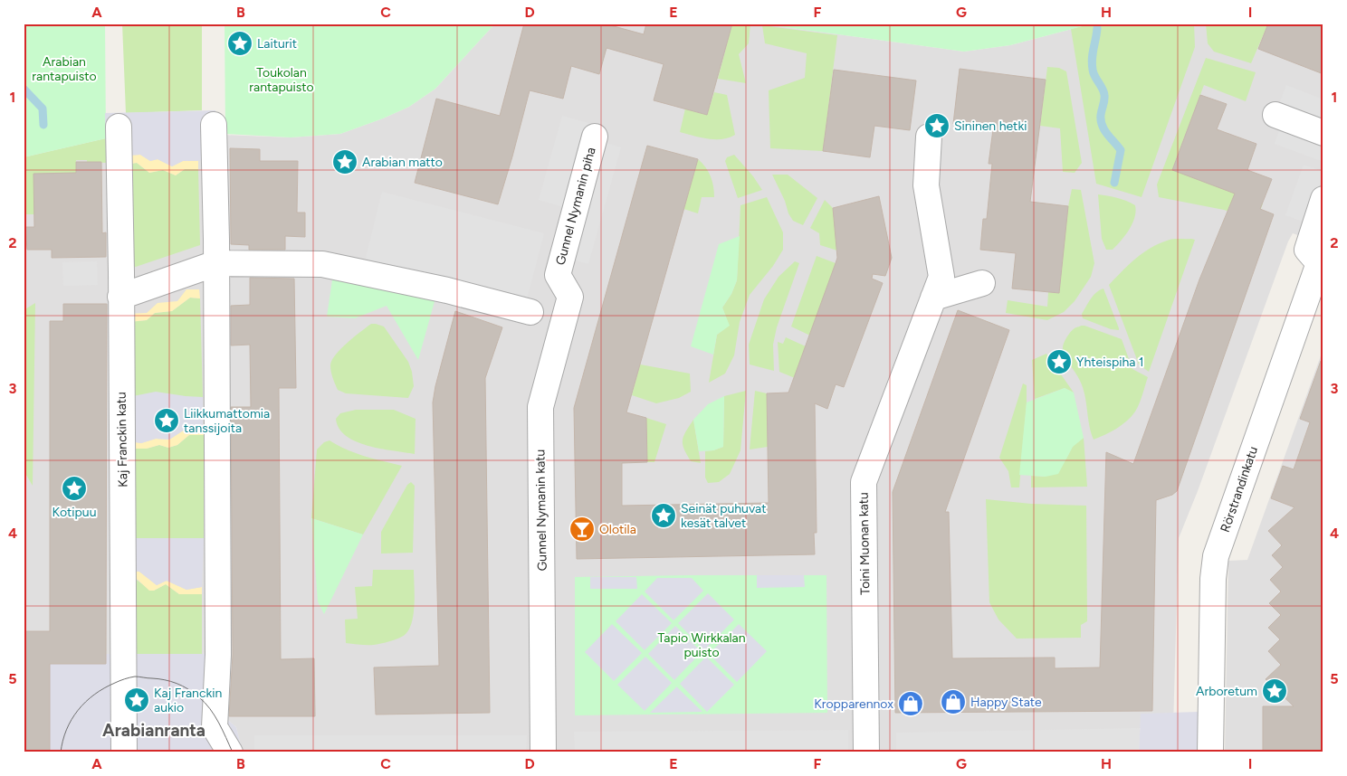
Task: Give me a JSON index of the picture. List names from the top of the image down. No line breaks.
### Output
{"streets":{"street":["Gunnel Nymanin piha","Kaj Franckin katu","Rörstrandinkatu","Gunnel Nymanin katu","Toini Muonan katu"]},"crossings":[["Gunnel Nymanin piha","Gunnel Nymanin katu"]],"districts":["Arabianranta"],"parks":["Arabian rantapuisto","Toukolan rantapuisto","Tapio Wirkkalan puisto"],"places":{"place":["Laiturit","Sininen hetki","Arabian matto","Yhteispiha 1","Liikkumattomia tanssijoita","Kotipuu","Seinät puhuvat kesät talvet","Arboretum","Kaj Franckin aukio"],"bar":["Olotila"],"shop":["Happy State","Kropparennox"]},"grid":{"columns":["A","B","C","D","E","F","G","H","I"],"rows":["1","2","3","4","5"]}}
